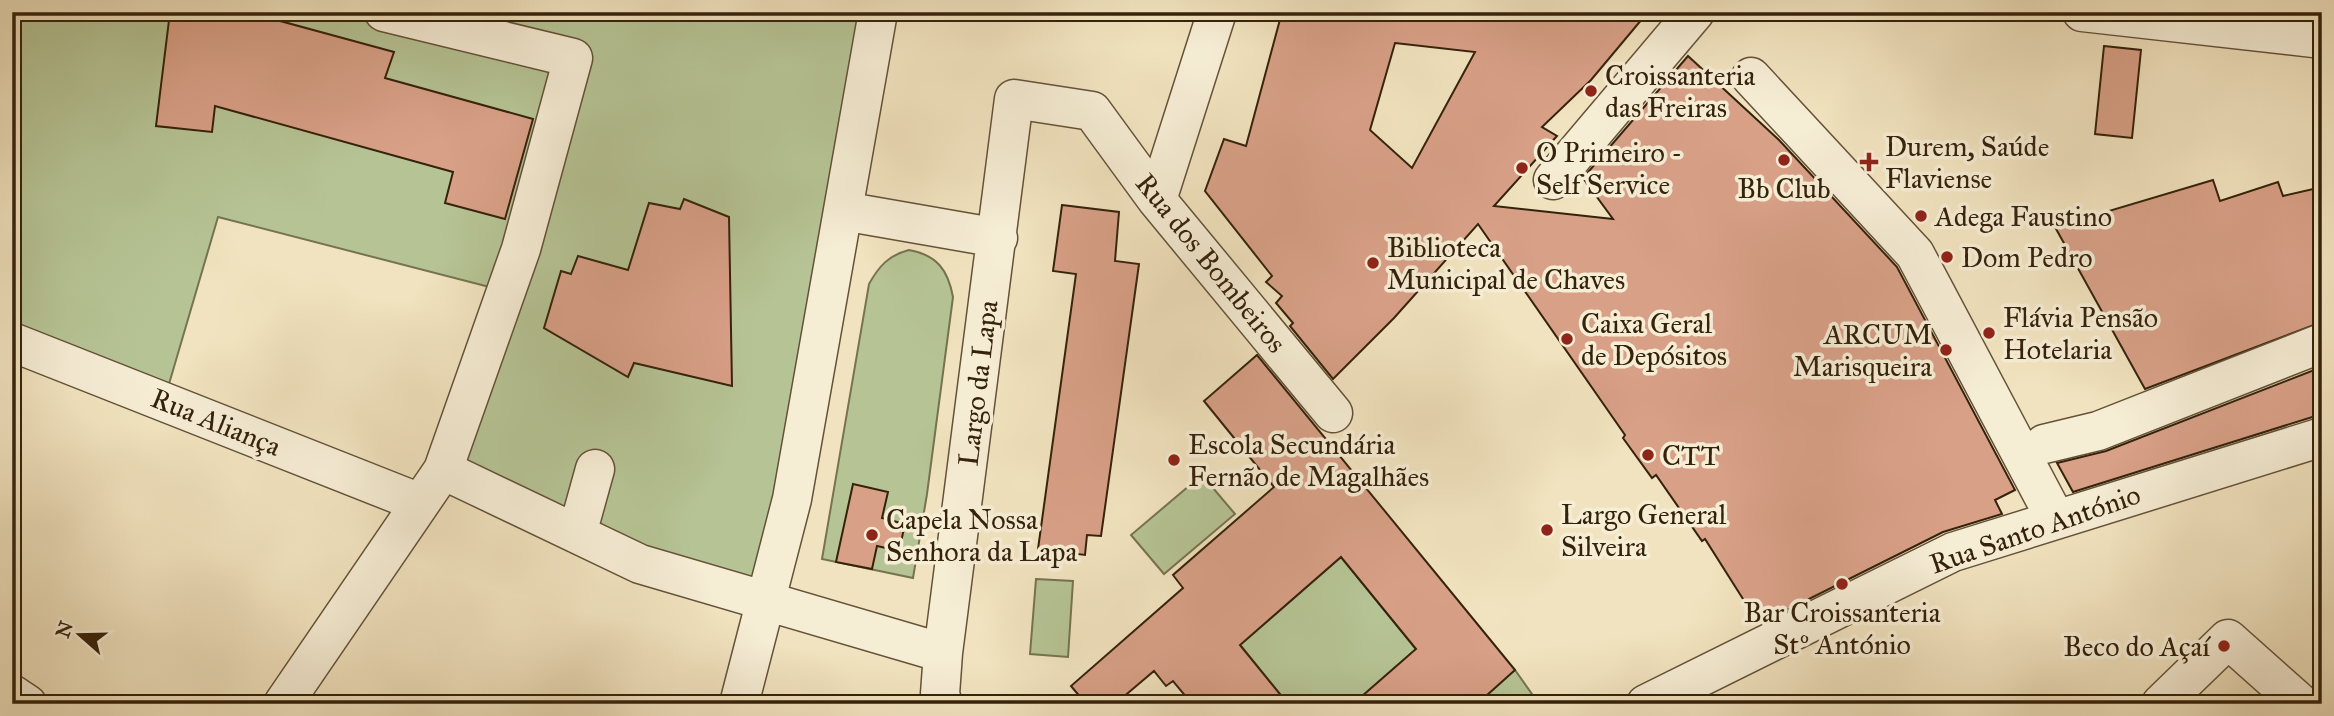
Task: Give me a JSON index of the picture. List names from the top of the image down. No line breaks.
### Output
{"streets":{"street":["Rua dos Bombeiros","Largo da Lapa","Rua Aliança","Rua Santo António"]},"crossings":[["Rua dos Bombeiros","Largo da Lapa"]],"places":{"other":["Croissanteria das Freiras","Bb Club","O Primeiro - Self Service","Adega Faustino","Dom Pedro","Biblioteca Municipal de Chaves","Flávia Pensão Hotelaria","Caixa Geral de Depósitos","ARCUM Marisqueira","CTT","Escola Secundária Fernão de Magalhães","Largo General Silveira","Capela Nossa Senhora da Lapa","Bar Croissanteria Stº António","Beco do Açaí"],"health":["Durem, Saúde Flaviense"]},"north":"left"}
